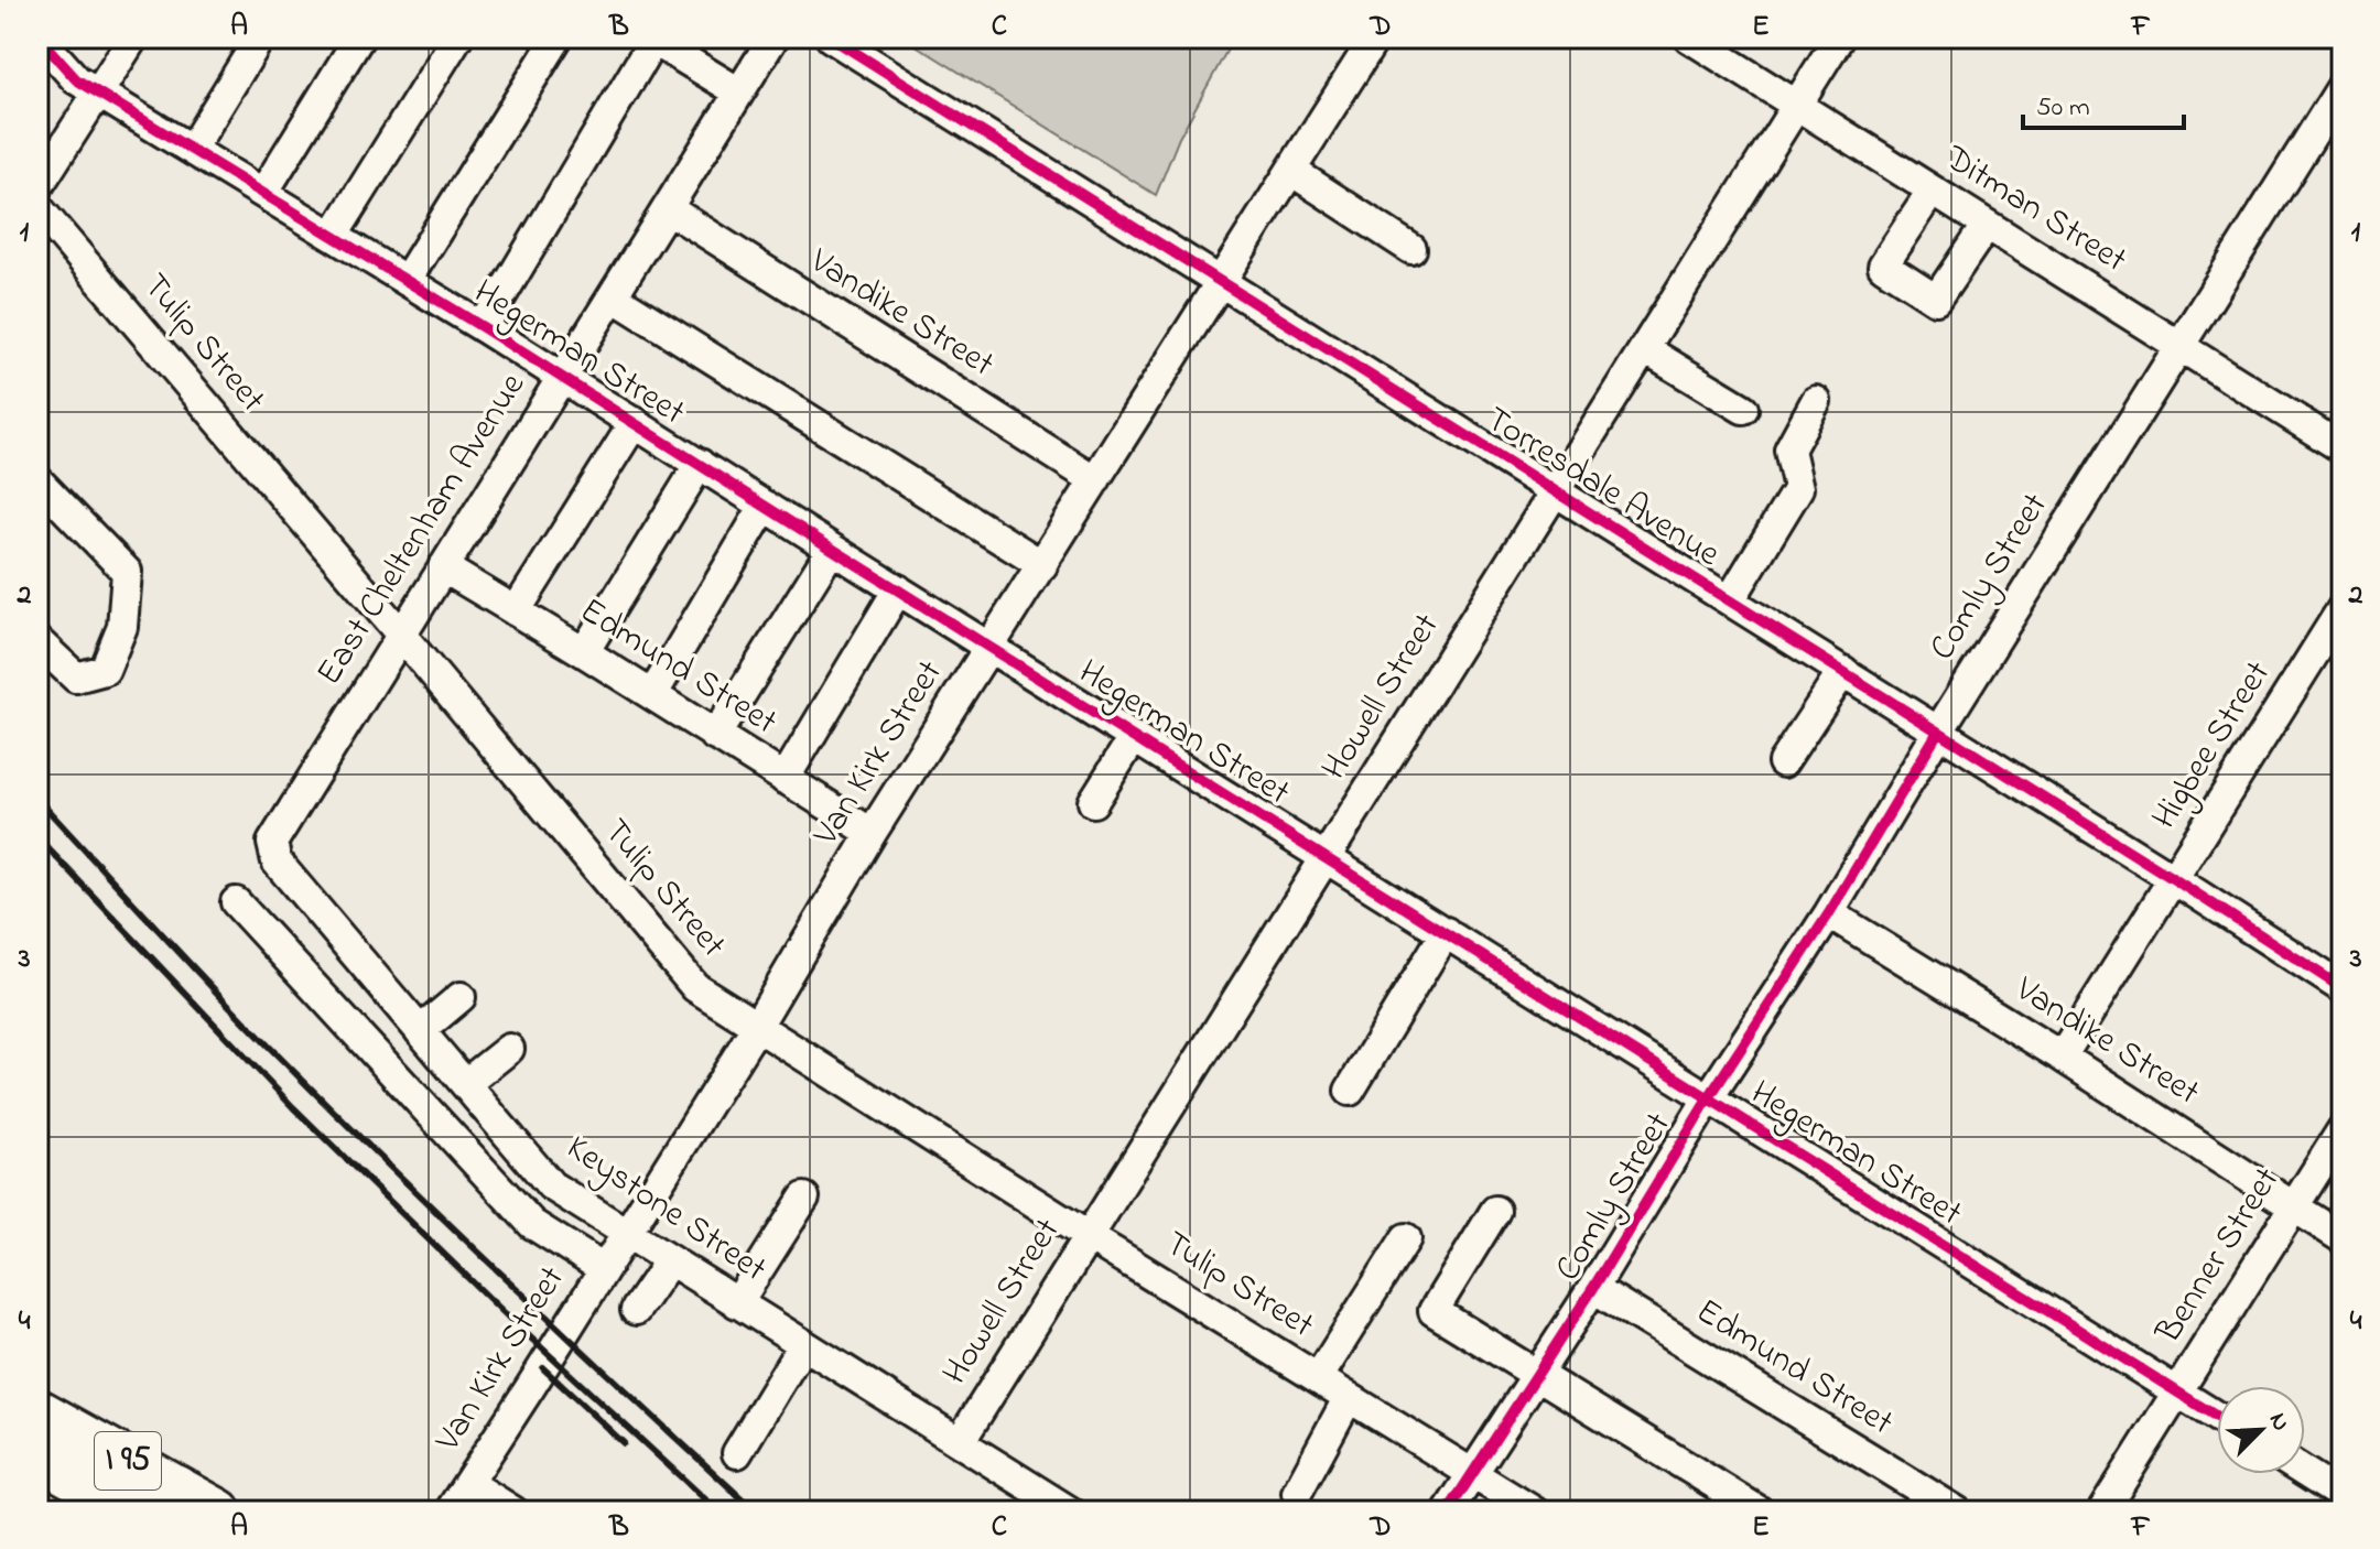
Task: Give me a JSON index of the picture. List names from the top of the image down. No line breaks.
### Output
{"streets":{"highway":["I 95"],"street":["Ditman Street","Vandike Street","Tulip Street","Hegerman Street","Torresdale Avenue","East Cheltenham Avenue","Comly Street","Edmund Street","Howell Street","Higbee Street","Van Kirk Street","Keystone Street","Benner Street"]},"crossings":[["Ditman Street","Comly Street"],["Ditman Street","Howell Street"],["Vandike Street","East Cheltenham Avenue"],["Vandike Street","Comly Street"],["Vandike Street","Higbee Street"],["Vandike Street","Van Kirk Street"],["Vandike Street","Benner Street"],["Tulip Street","East Cheltenham Avenue"],["Tulip Street","Comly Street"],["Tulip Street","Howell Street"],["Tulip Street","Van Kirk Street"],["Hegerman Street","East Cheltenham Avenue"],["Hegerman Street","Comly Street"],["Hegerman Street","Howell Street"],["Hegerman Street","Van Kirk Street"],["Hegerman Street","Benner Street"],["Torresdale Avenue","Comly Street"],["Torresdale Avenue","Howell Street"],["Torresdale Avenue","Higbee Street"],["Torresdale Avenue","Van Kirk Street"],["East Cheltenham Avenue","Edmund Street"],["East Cheltenham Avenue","Keystone Street"],["Comly Street","Edmund Street"],["Edmund Street","Van Kirk Street"],["Howell Street","Keystone Street"],["Van Kirk Street","Keystone Street"]],"scale_bar":"50 m","north":"top right","grid":{"columns":["A","B","C","D","E","F"],"rows":["1","2","3","4"]}}
